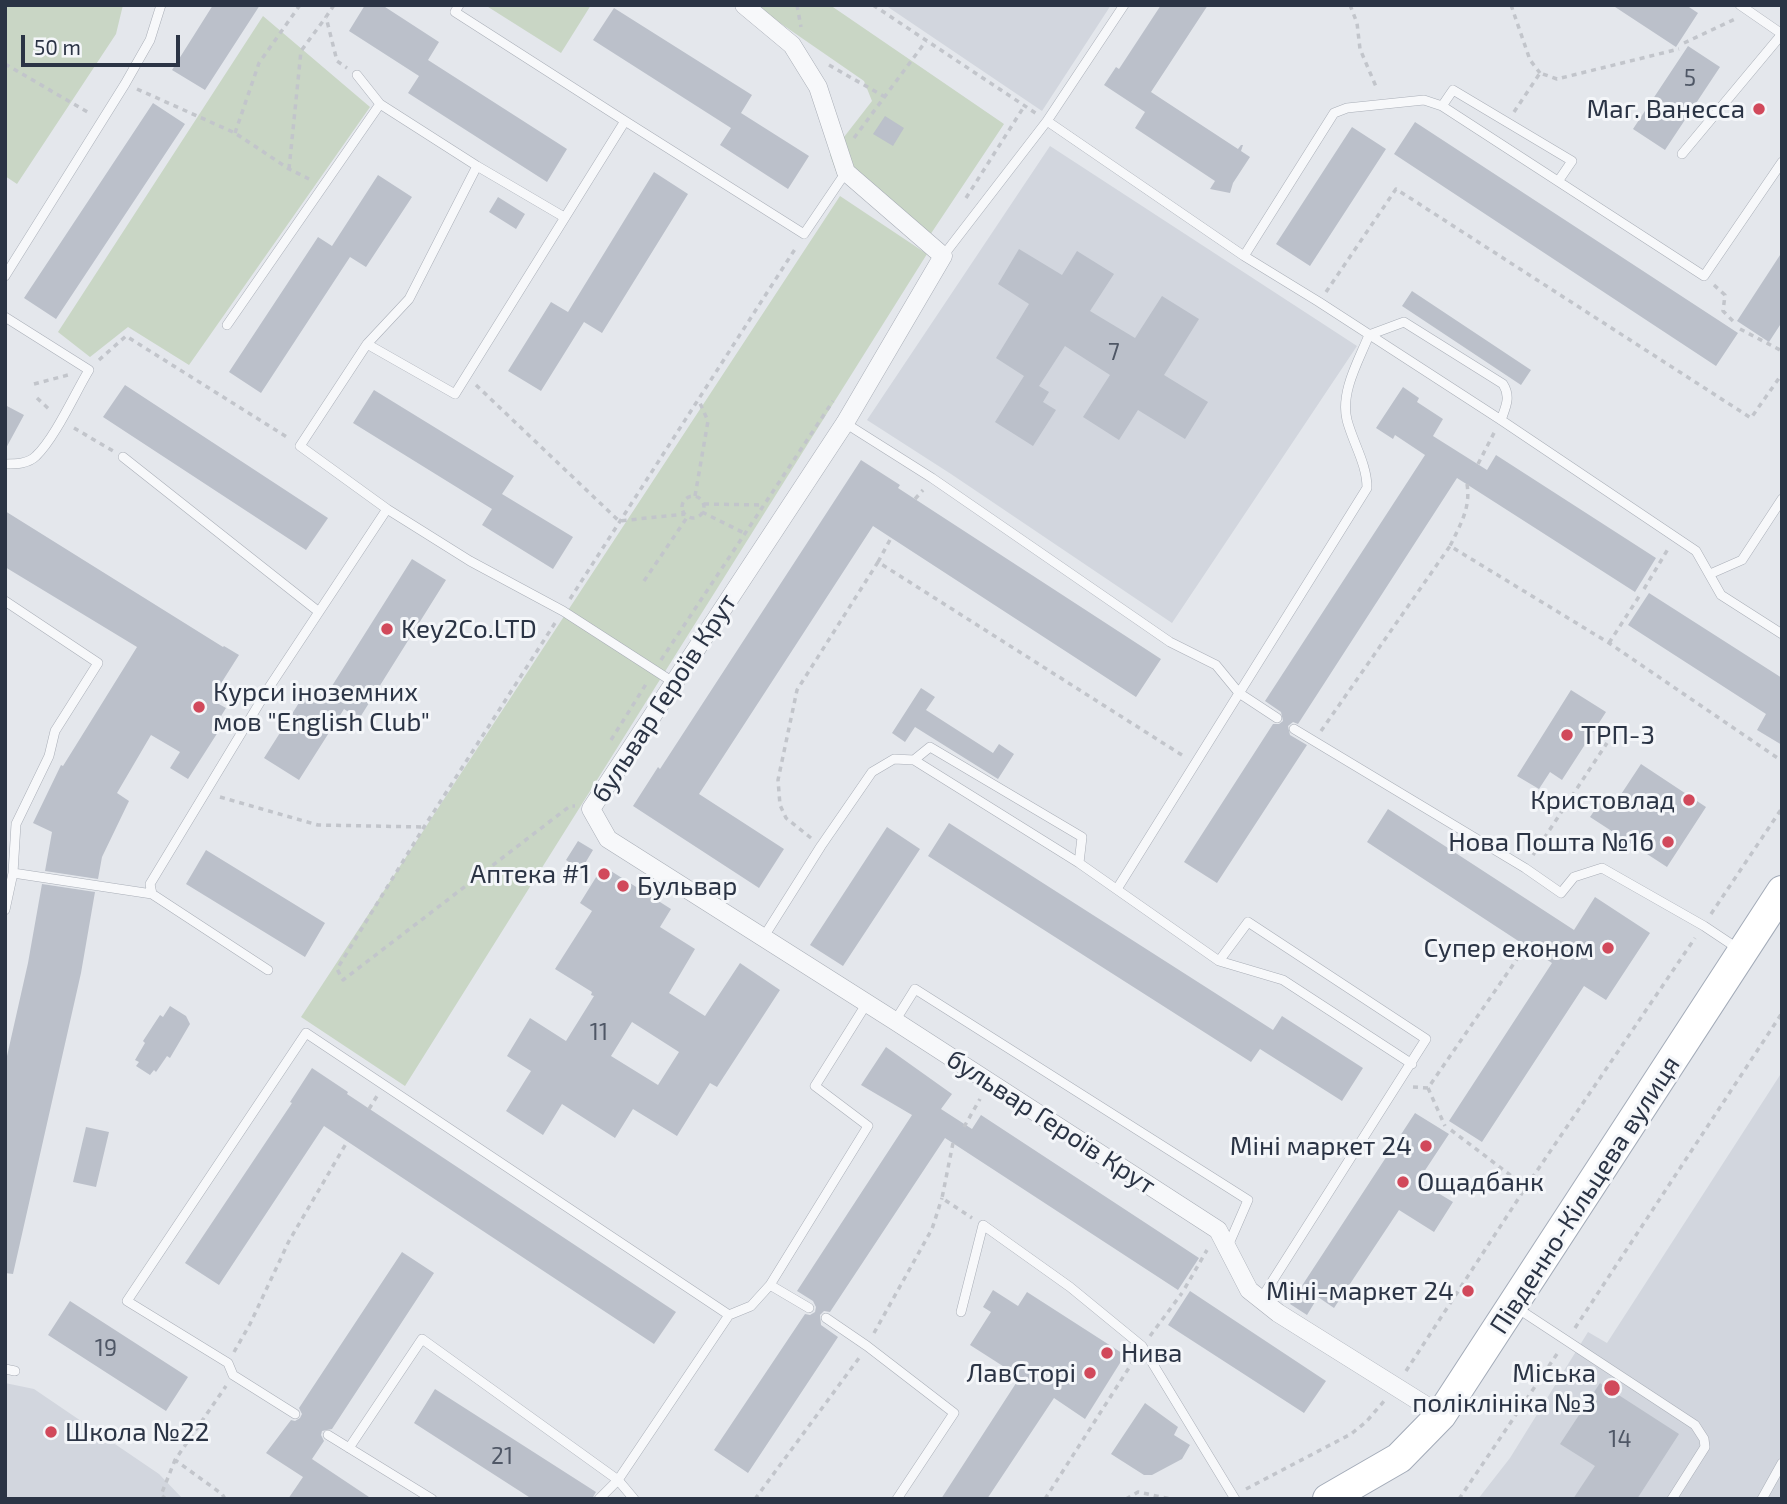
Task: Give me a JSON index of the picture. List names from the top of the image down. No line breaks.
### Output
{"streets":{"main road":["Південно-Кільцева вулиця"],"street":["бульвар Героїв Крут"]},"crossings":[["бульвар Героїв Крут","Південно-Кільцева вулиця"]],"places":["Маг. Ванесса","Key2Co.LTD","Курси іноземних мов \"English Club\"","ТРП-3","Кристовлад","Нова Пошта №16","Аптека #1","Бульвар","Супер економ","Міні маркет 24","Ощадбанк","Міні-маркет 24","Нива","ЛавСторі","Міська поліклініка №3","Школа №22"],"house_numbers":["5","7","11","19","14","21"],"scale_bar":"50 m"}
